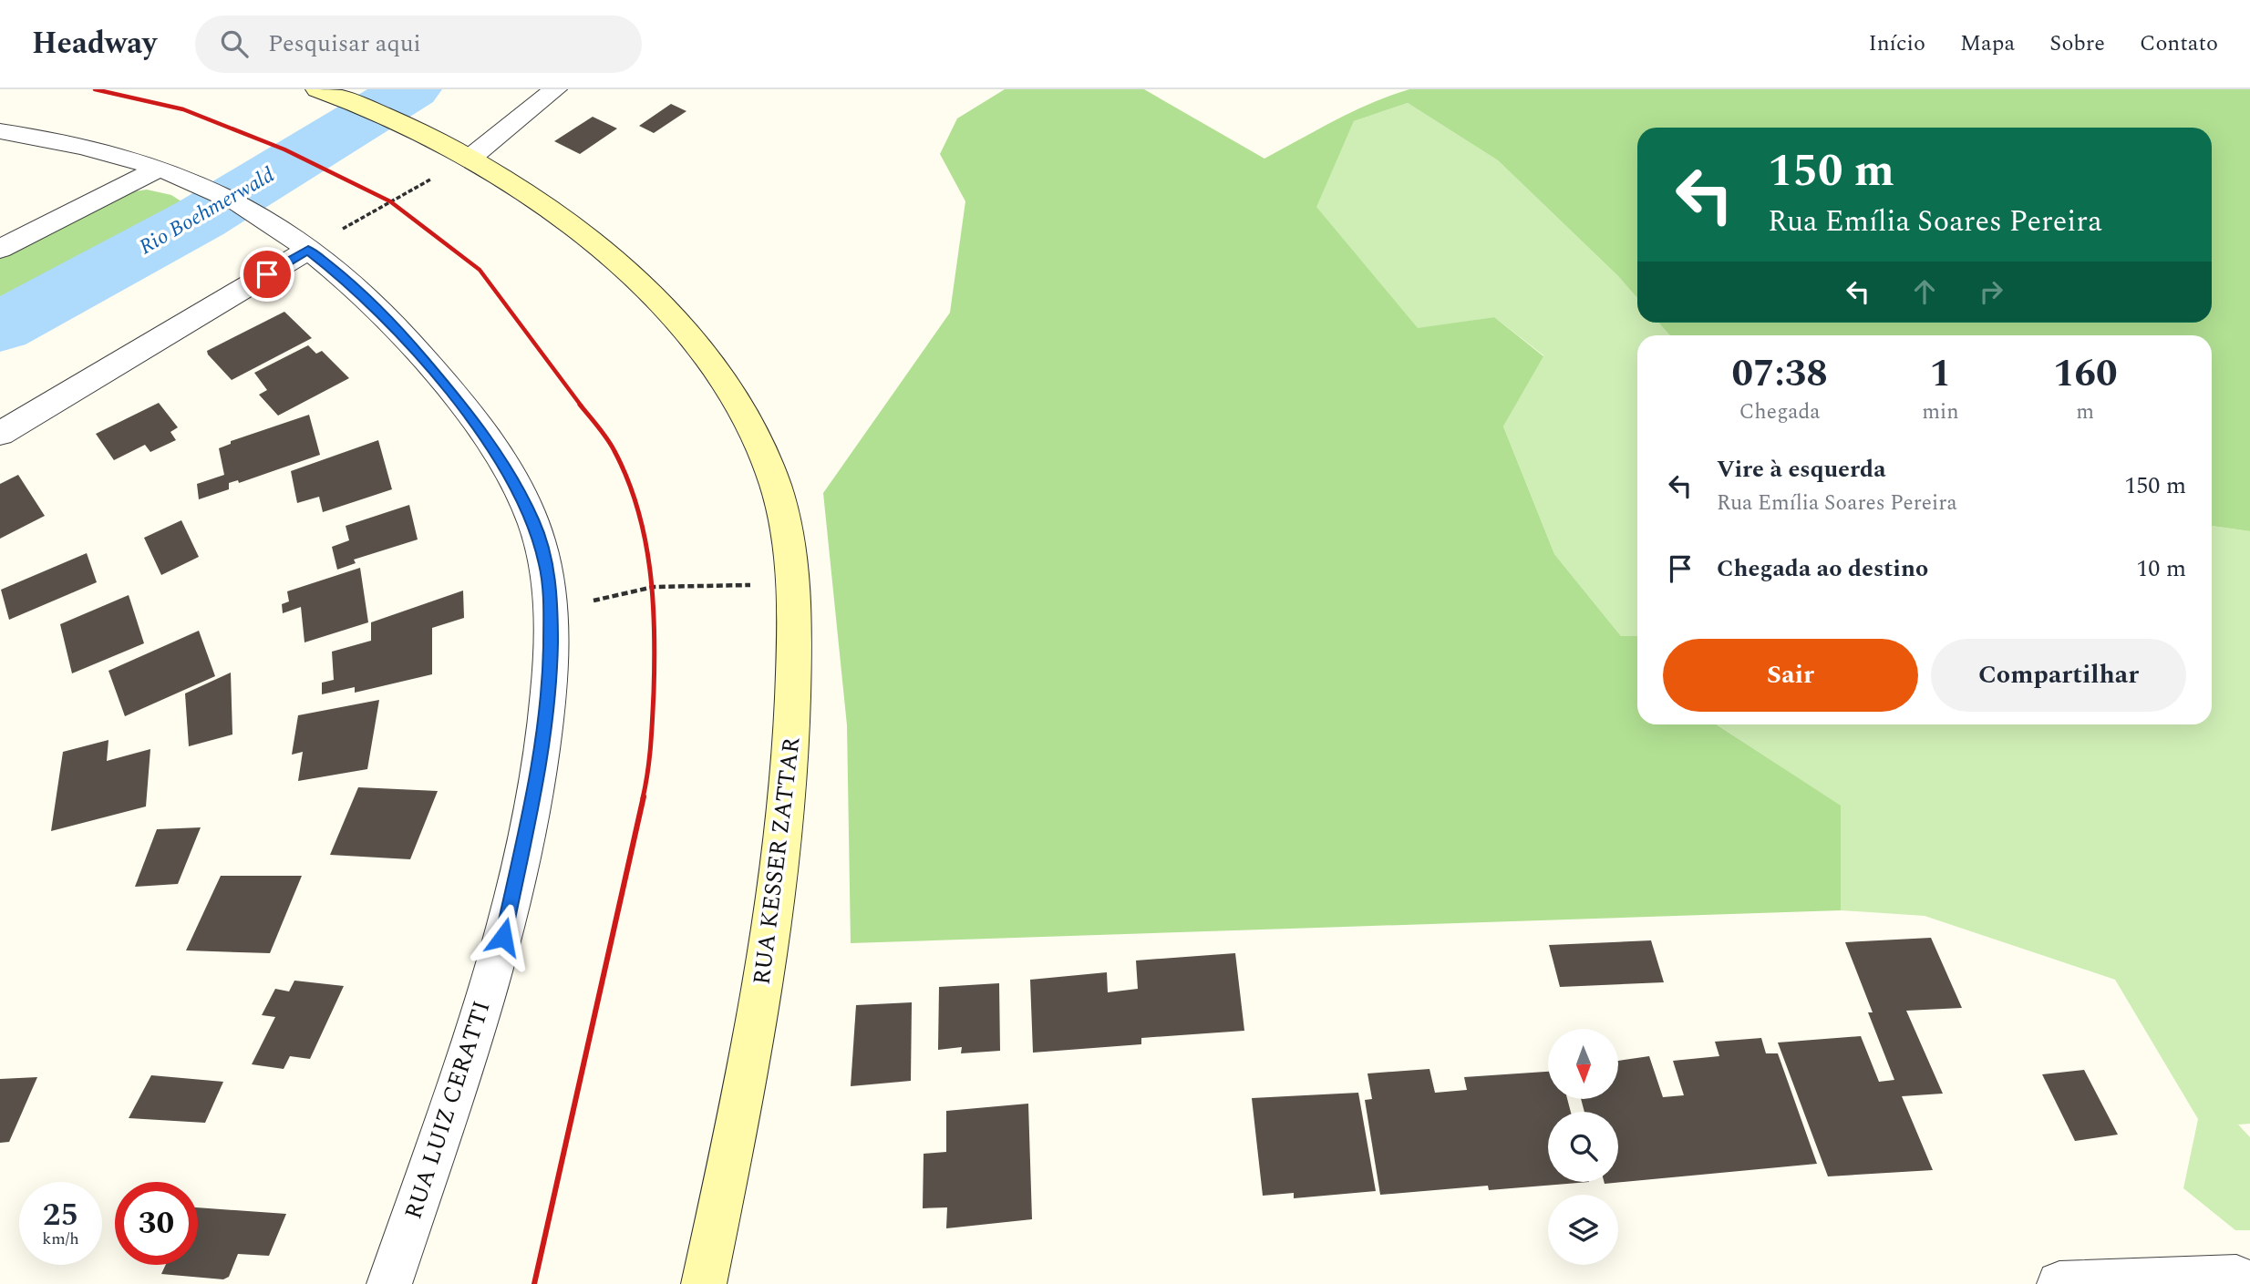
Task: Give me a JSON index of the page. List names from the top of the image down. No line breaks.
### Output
{"streets":{"street":["RUA KESSER ZATTAR","RUA LUIZ CERATTI"]},"water":["Rio Boehmerwald"],"north":"bottom","page":{"header":"Headway","search":"Pesquisar aqui","nav":["Início","Mapa","Sobre","Contato"],"turn":["150 m","Rua Emília Soares Pereira"],"eta":["07:38","Chegada","1","min","160","m"],"list":[{"name":"Vire à esquerda","note":"Rua Emília Soares Pereira","value":"150 m"},{"name":"Chegada ao destino","value":"10 m"}],"buttons":["Sair","Compartilhar"],"speed":"25 km/h","limit":"30"}}
